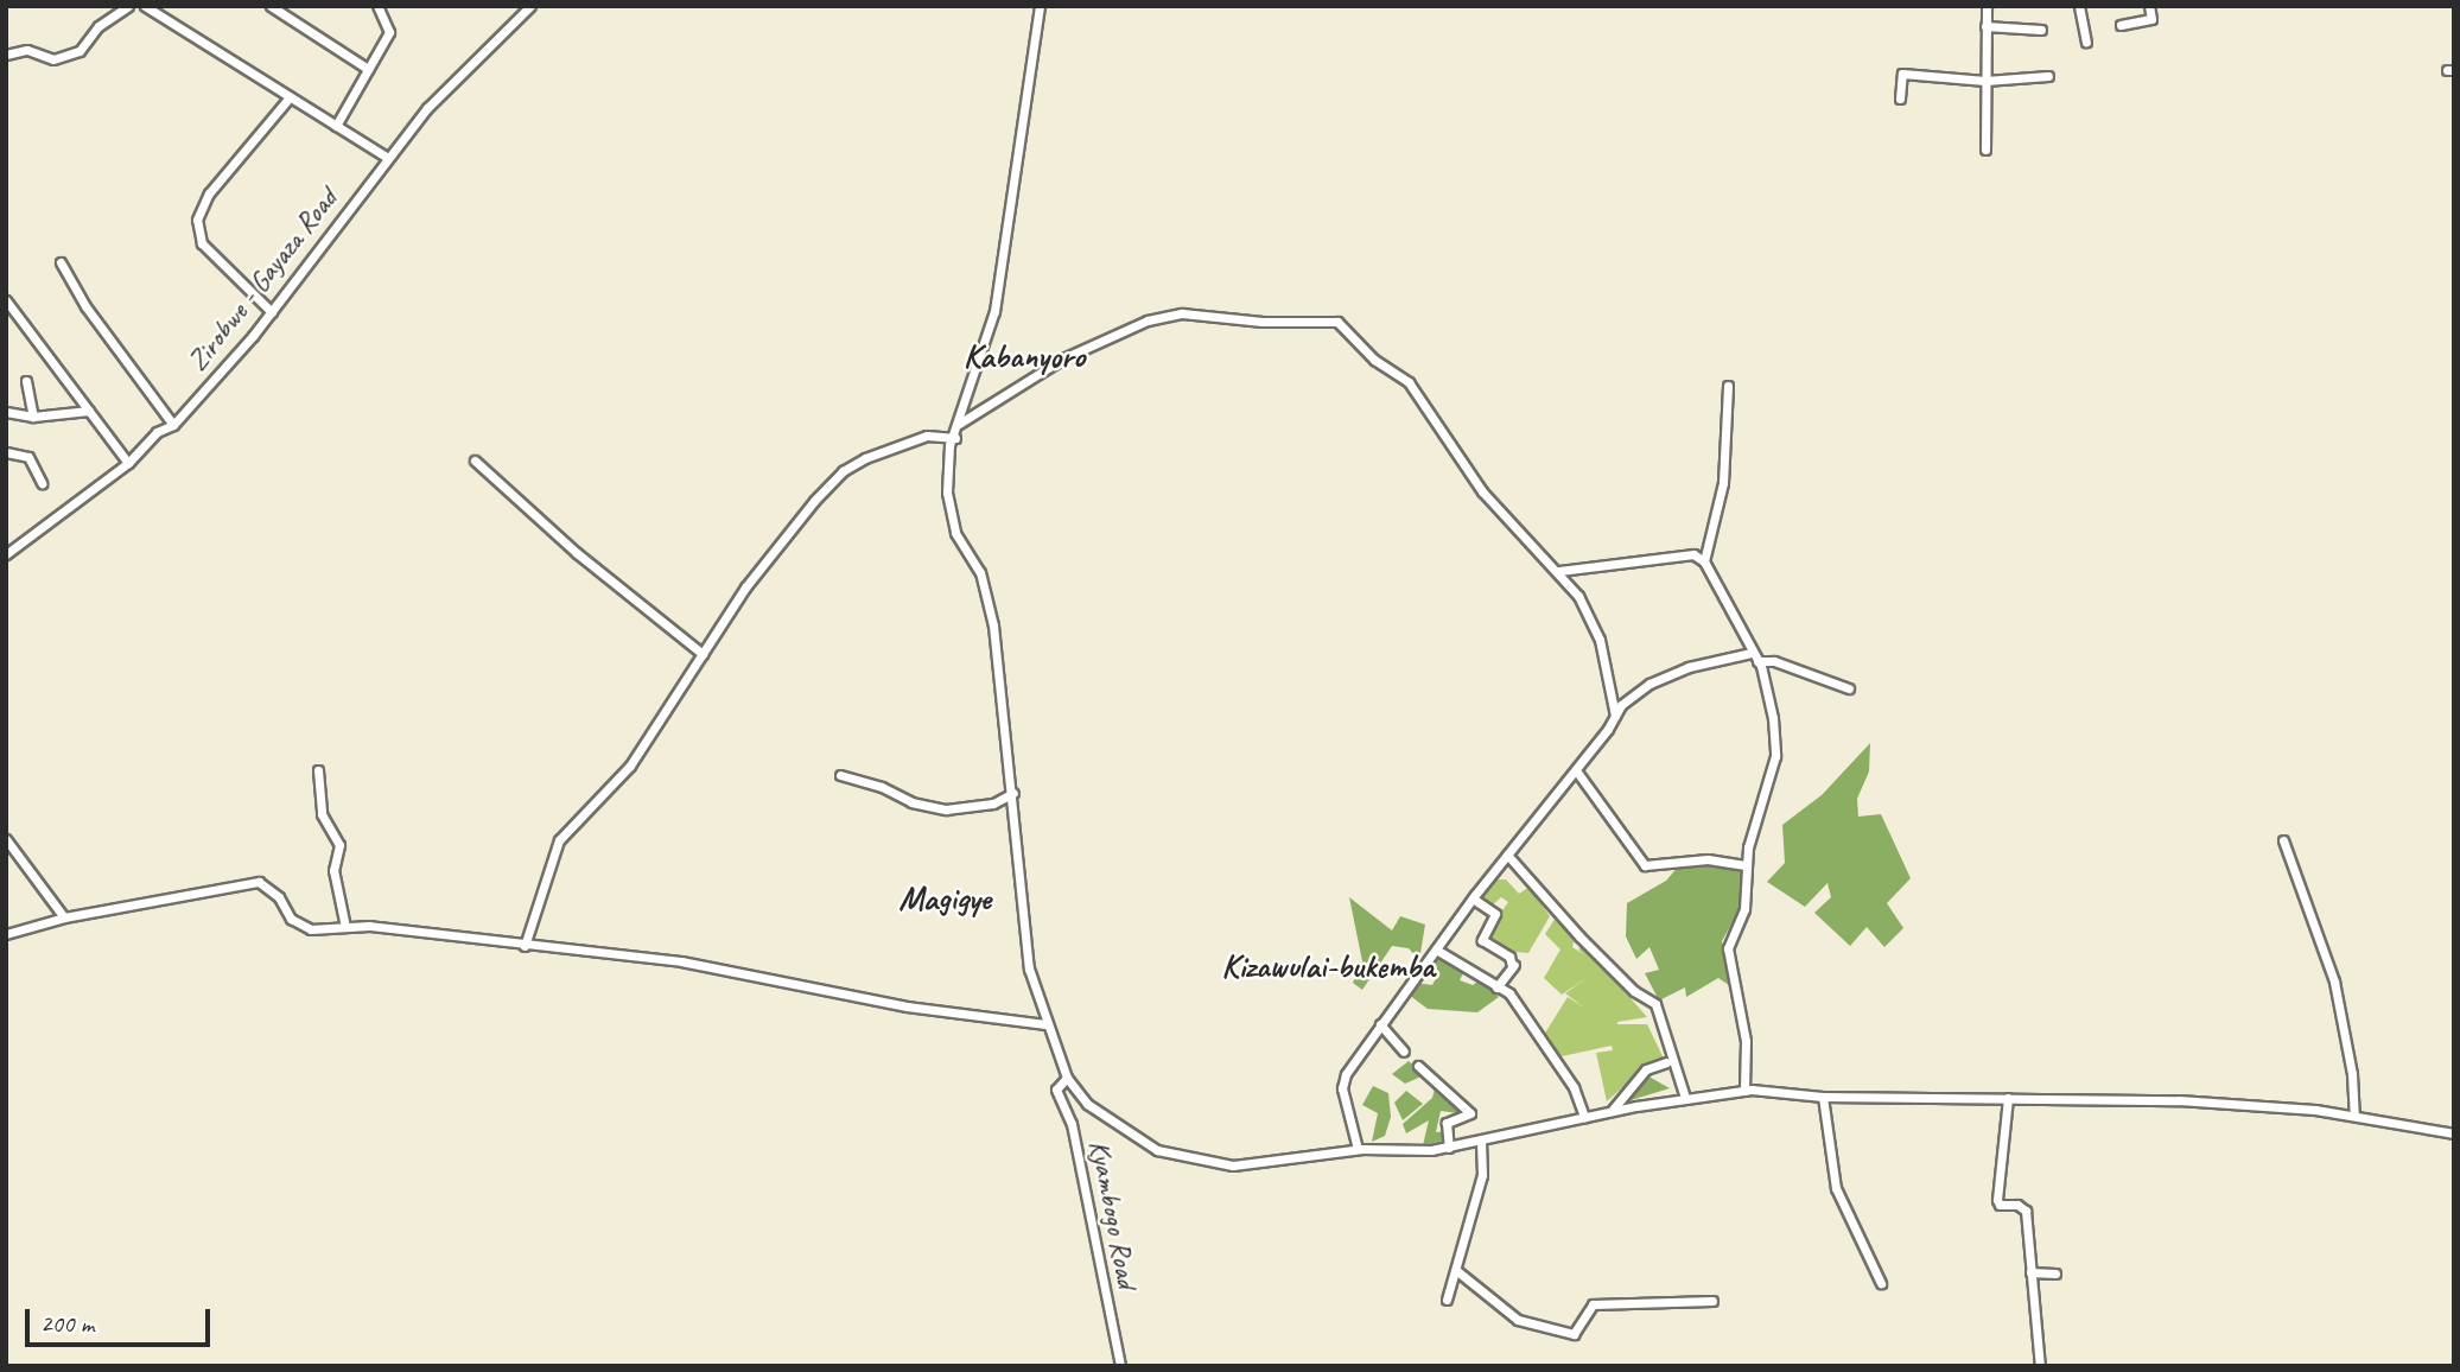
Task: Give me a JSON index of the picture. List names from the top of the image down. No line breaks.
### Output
{"streets":{"street":["Zirobwe - Gayaza Road","Kyambogo Road"]},"districts":["Kabanyoro","Magigye","Kizawulai-bukemba"],"scale_bar":"200 m"}
